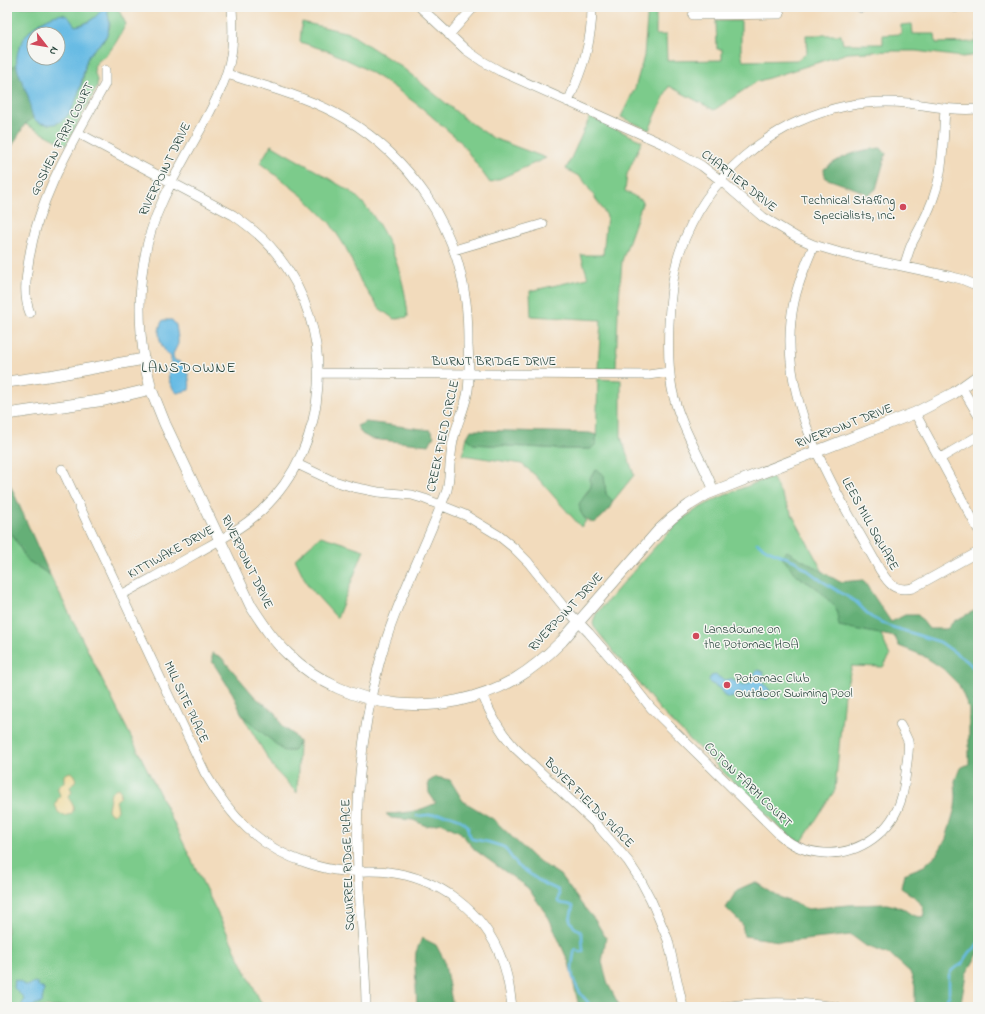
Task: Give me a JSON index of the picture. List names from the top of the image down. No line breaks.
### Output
{"streets":{"street":["GOSHEN FARM COURT","RIVERPOINT DRIVE","CHARTIER DRIVE","BURNT BRIDGE DRIVE","CREEK FIELD CIRCLE","LEES MILL SQUARE","KITTIWAKE DRIVE","MILL SITE PLACE","COTON FARM COURT","BOYER FIELDS PLACE","SQUIRREL RIDGE PLACE"]},"crossings":[["GOSHEN FARM COURT","KITTIWAKE DRIVE"],["RIVERPOINT DRIVE","CREEK FIELD CIRCLE"],["RIVERPOINT DRIVE","LEES MILL SQUARE"],["RIVERPOINT DRIVE","KITTIWAKE DRIVE"],["RIVERPOINT DRIVE","COTON FARM COURT"],["RIVERPOINT DRIVE","BOYER FIELDS PLACE"],["RIVERPOINT DRIVE","SQUIRREL RIDGE PLACE"],["CHARTIER DRIVE","LEES MILL SQUARE"],["BURNT BRIDGE DRIVE","CREEK FIELD CIRCLE"],["BURNT BRIDGE DRIVE","KITTIWAKE DRIVE"],["CREEK FIELD CIRCLE","COTON FARM COURT"],["CREEK FIELD CIRCLE","SQUIRREL RIDGE PLACE"],["KITTIWAKE DRIVE","MILL SITE PLACE"],["KITTIWAKE DRIVE","COTON FARM COURT"],["MILL SITE PLACE","SQUIRREL RIDGE PLACE"]],"districts":["LANSDOWNE"],"places":["Technical Staffing Specialists, Inc.","Lansdowne on the Potomac HOA","Potomac Club Outdoor Swiming Pool"],"north":"bottom right"}
